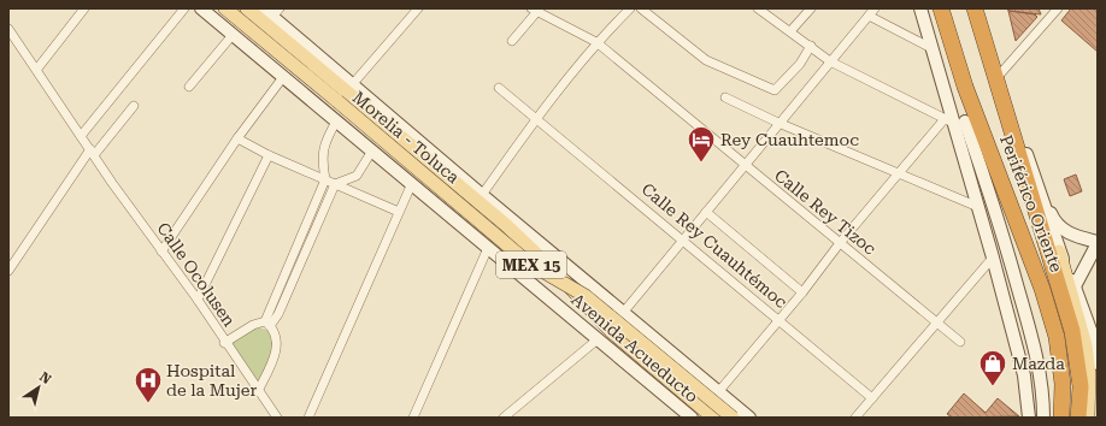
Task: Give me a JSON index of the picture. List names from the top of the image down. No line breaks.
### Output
{"streets":{"highway":["Periférico Oriente"],"main road":["Morelia - Toluca","MEX 15"],"street":["Calle Rey Tizoc","Calle Rey Cuauhtémoc","Calle Ocolusen","Avenida Acueducto"]},"crossings":[["Morelia - Toluca","Avenida Acueducto"]],"places":{"hotel":["Rey Cuauhtemoc"],"shop":["Mazda"],"hospital":["Hospital de la Mujer"]},"north":"top right"}
